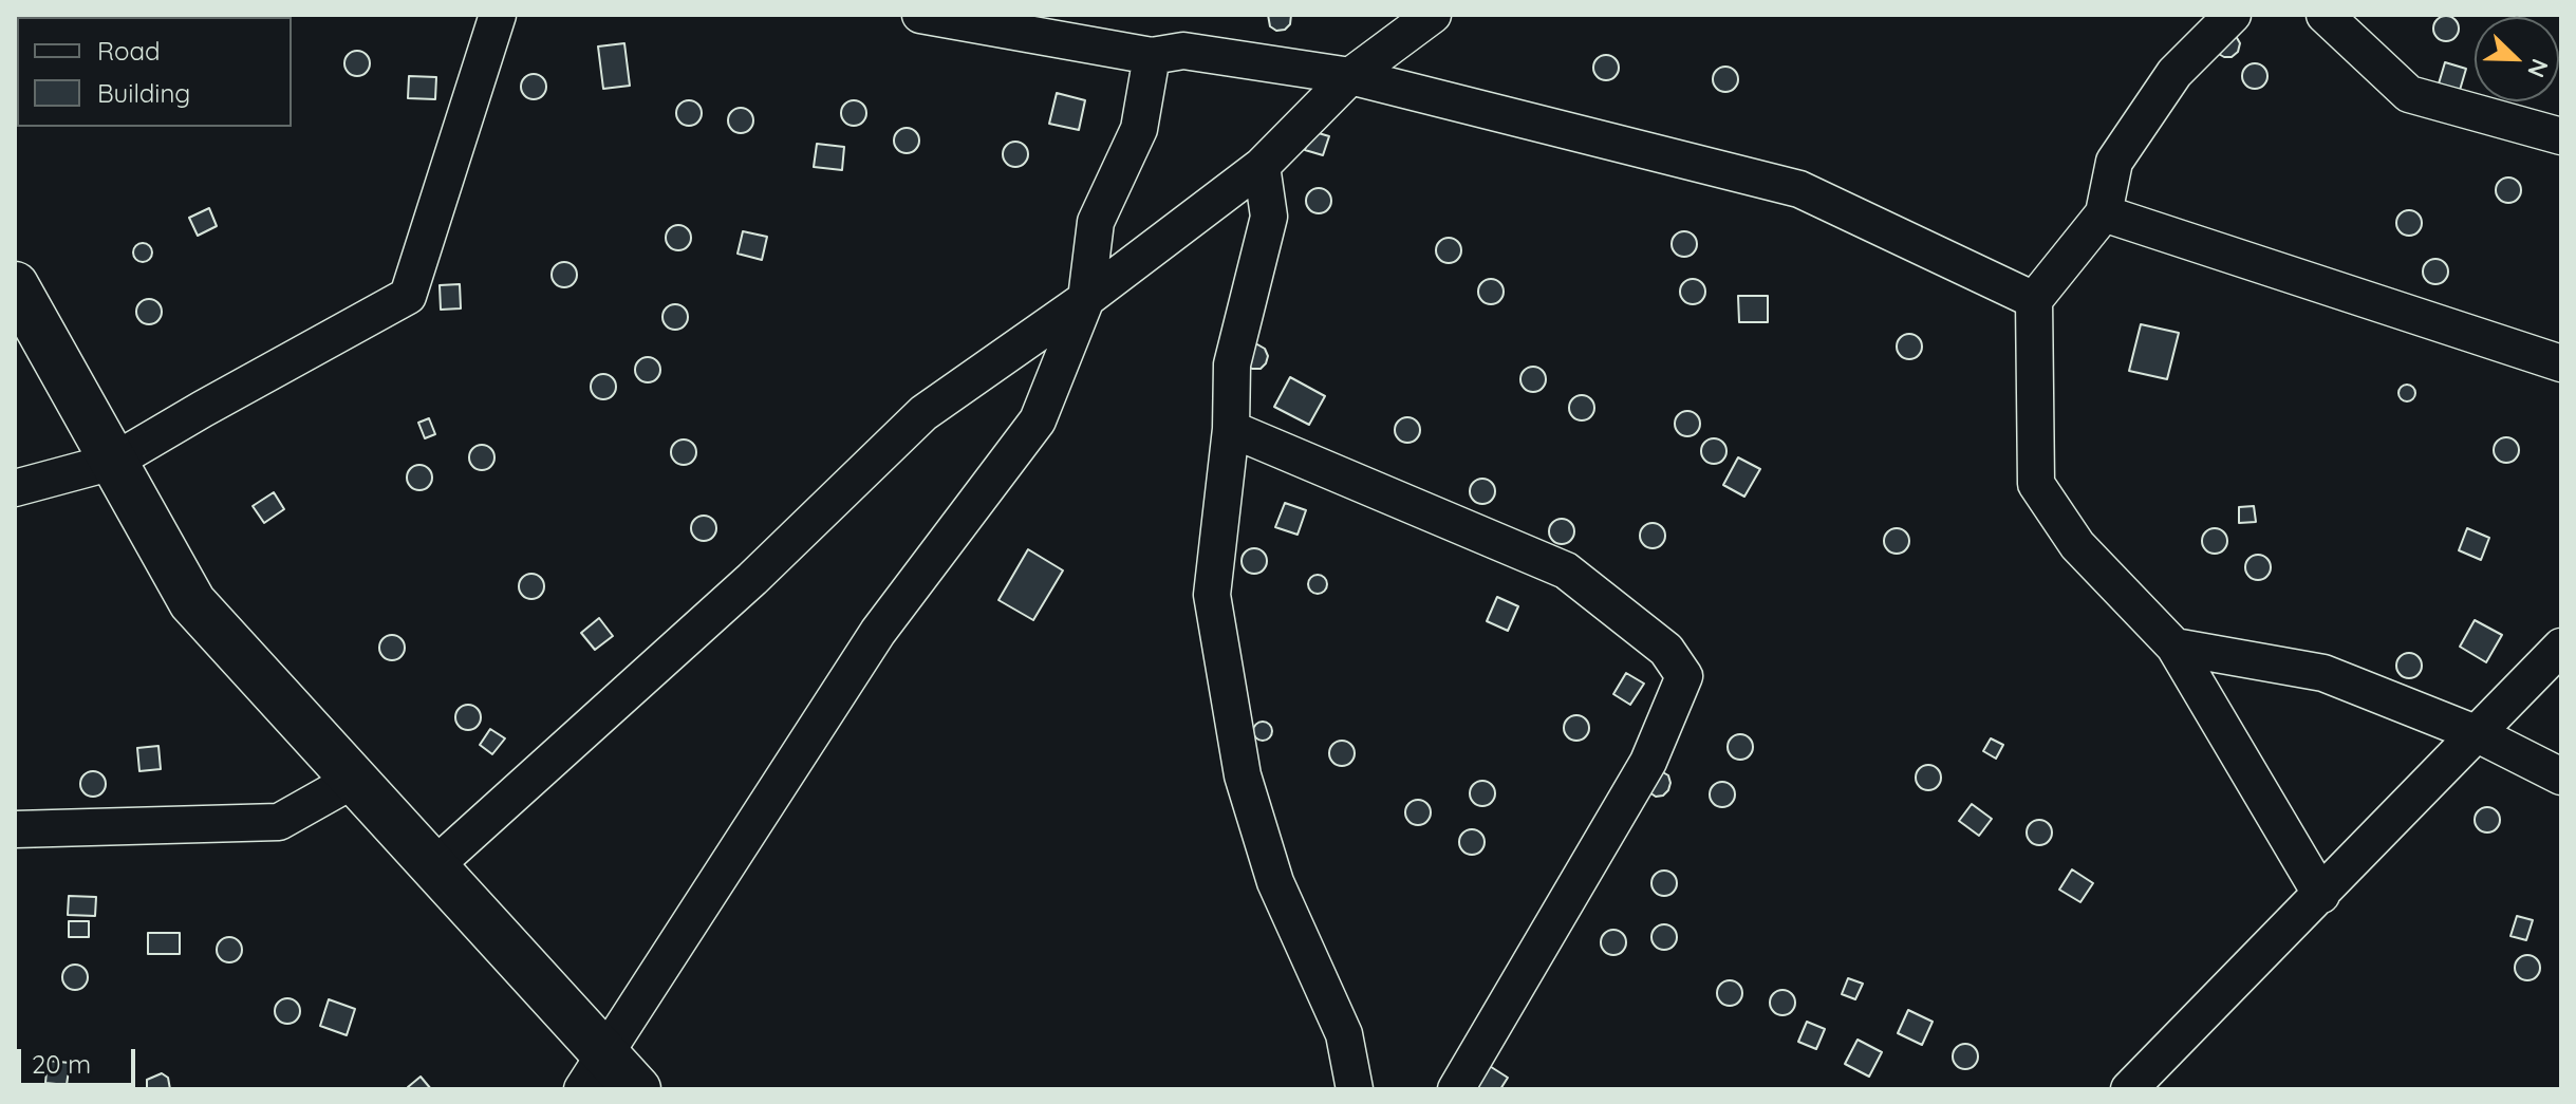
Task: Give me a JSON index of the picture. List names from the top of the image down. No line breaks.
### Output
{"legend":["Road","Building"],"scale_bar":"20 m","north":"bottom right"}
